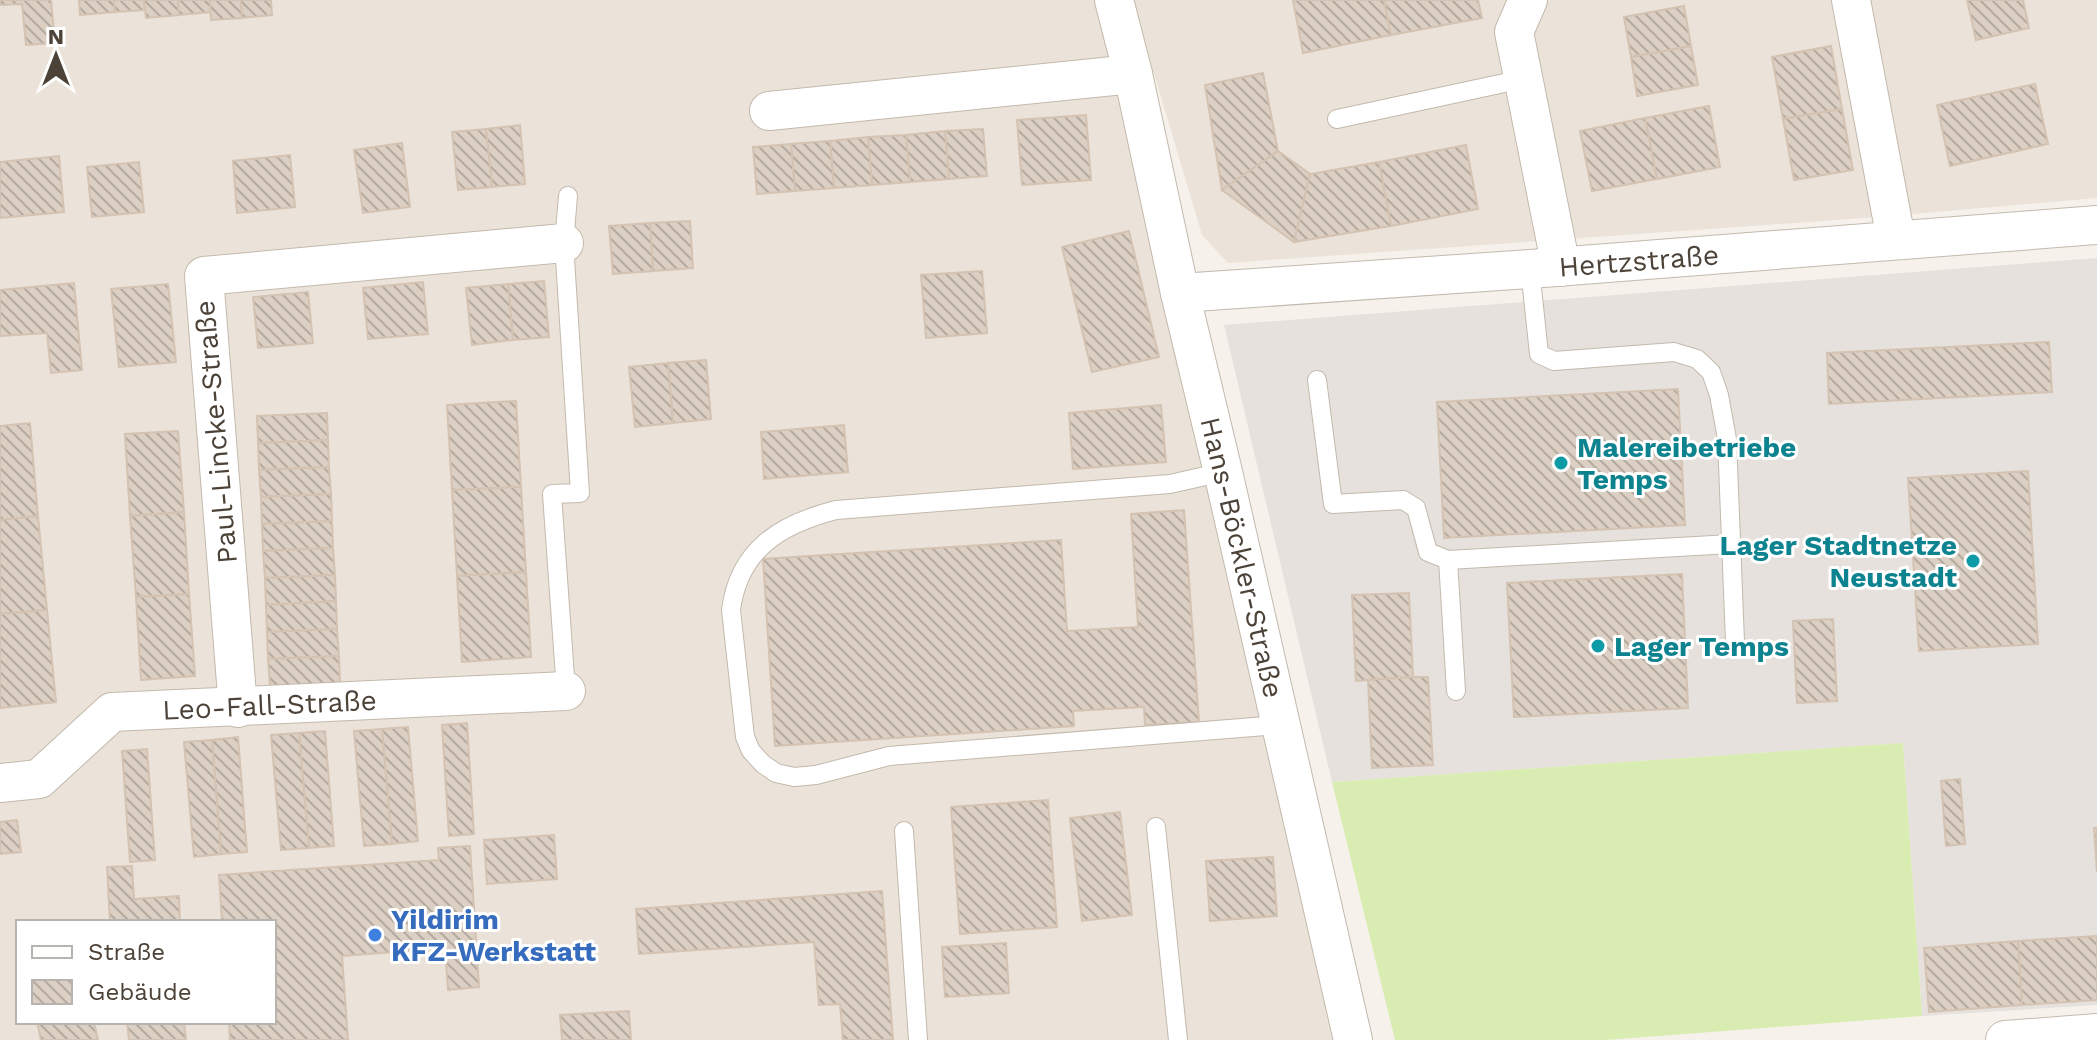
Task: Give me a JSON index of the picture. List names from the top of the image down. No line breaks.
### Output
{"streets":{"street":["Hertzstraße","Paul-Lincke-Straße","Hans-Böckler-Straße","Leo-Fall-Straße"]},"crossings":[["Hertzstraße","Hans-Böckler-Straße"],["Paul-Lincke-Straße","Leo-Fall-Straße"]],"places":["Malereibetriebe Temps","Lager Stadtnetze Neustadt","Lager Temps","Yildirim KFZ-Werkstatt"],"legend":["Straße","Gebäude"],"north":"top"}
